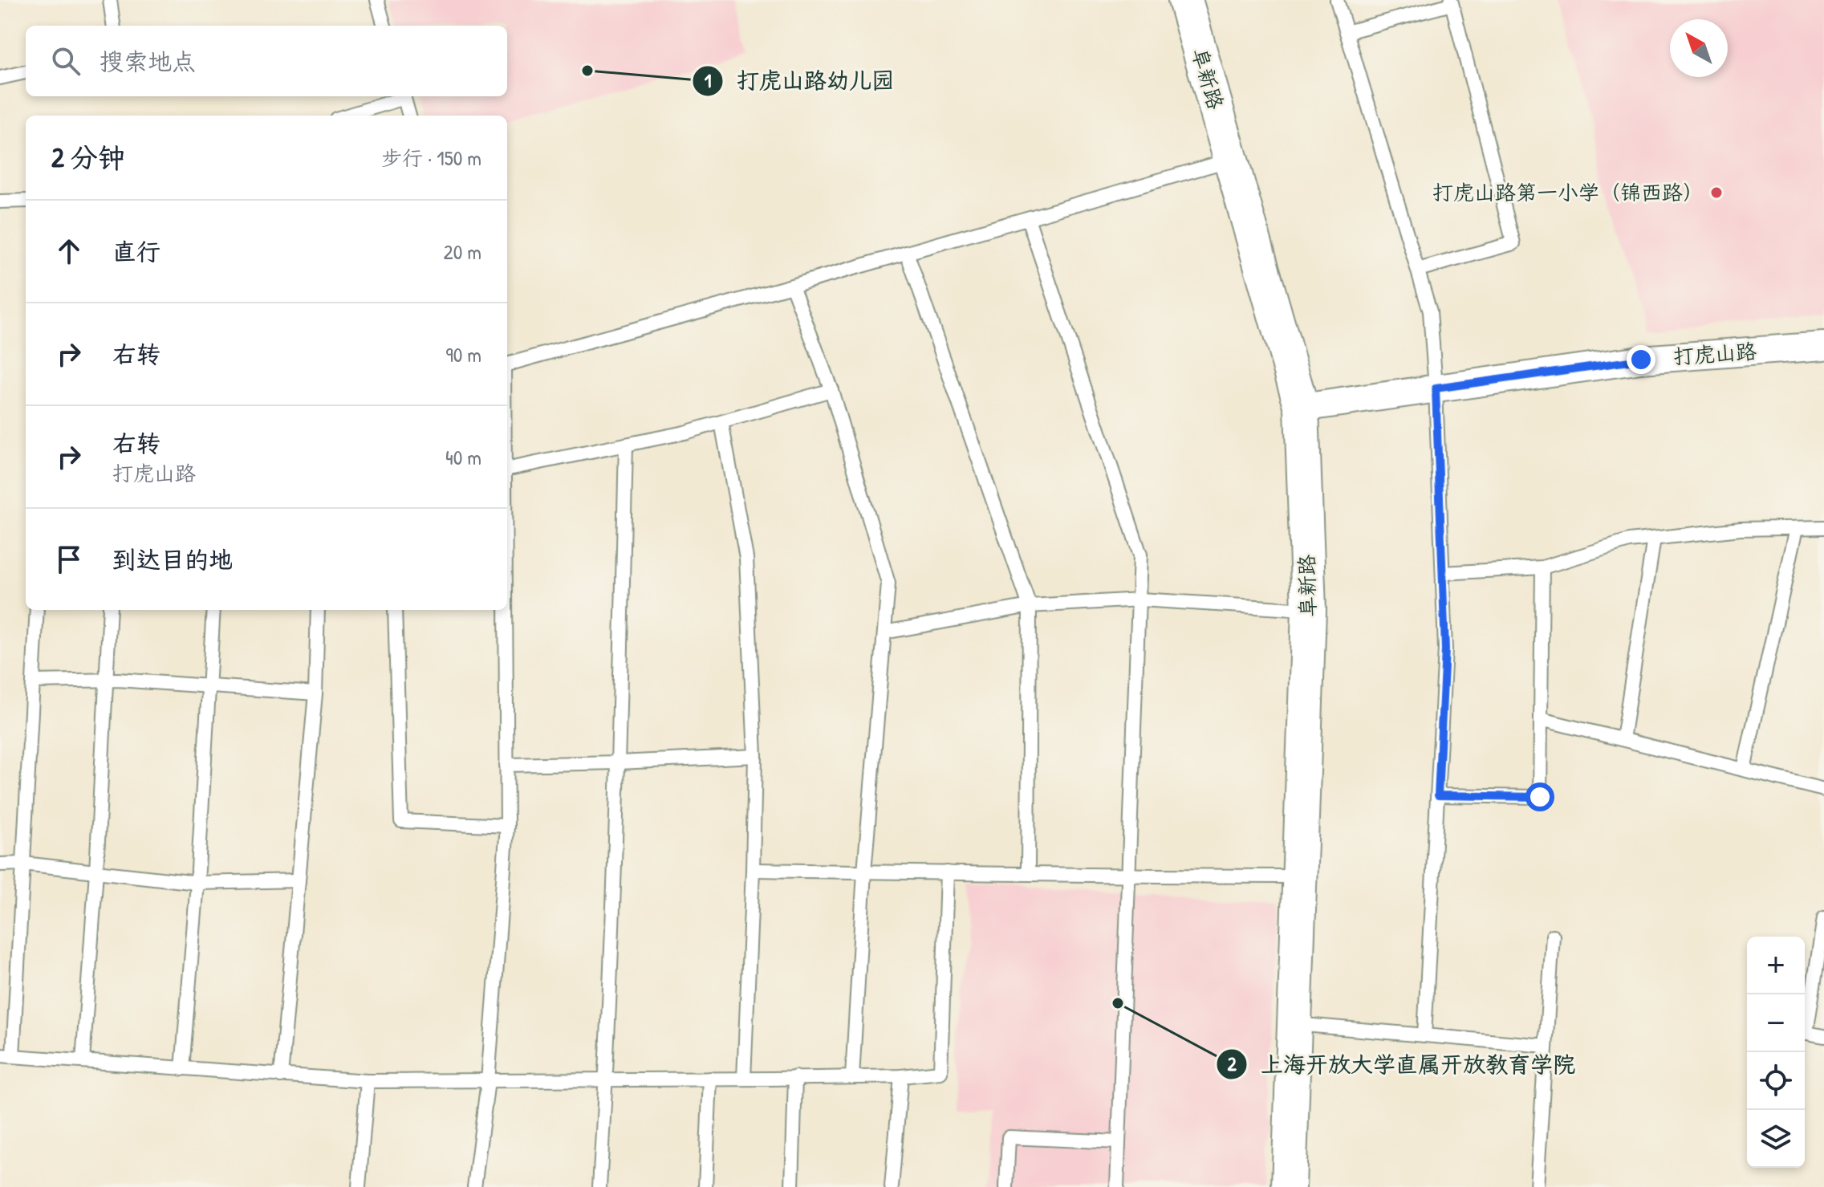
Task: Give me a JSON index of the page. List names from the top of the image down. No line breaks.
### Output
{"streets":{"street":["阜新路","打虎山路"]},"crossings":[["阜新路","打虎山路"]],"places":["打虎山路幼儿园","打虎山路第一小学（锦西路）","上海开放大学直属开放教育学院"],"north":"top left","page":{"search":"搜索地点","heading":["2 分钟","步行 · 150 m"],"list":[["直行","20 m"],["右转","90 m"],["右转","打虎山路","40 m"],"到达目的地"],"map_buttons":["+","−"]}}
